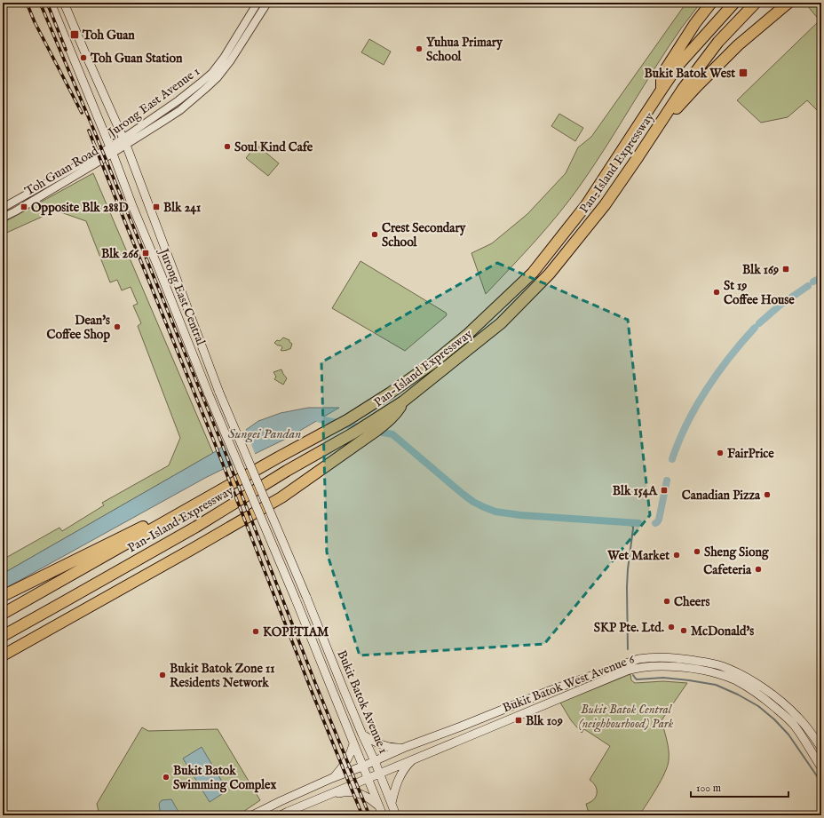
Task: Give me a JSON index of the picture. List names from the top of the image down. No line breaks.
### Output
{"streets":{"highway":["Pan-Island Expressway"],"main road":["Jurong East Central","Bukit Batok West Avenue 6","Bukit Batok Avenue 1"],"street":["Jurong East Avenue 1","Toh Guan Road"]},"crossings":[["Jurong East Avenue 1","Toh Guan Road"],["Jurong East Avenue 1","Jurong East Central"],["Toh Guan Road","Jurong East Central"],["Jurong East Central","Bukit Batok Avenue 1"],["Bukit Batok West Avenue 6","Bukit Batok Avenue 1"]],"water":["Sungei Pandan"],"parks":["Bukit Batok Central (neighbourhood) Park"],"places":{"transit":["Toh Guan","Bukit Batok West","Opposite Blk 288D","Blk 241","Blk 266","Blk 169","Blk 154A","Blk 109"],"other":["Yuhua Primary School","Toh Guan Station","Soul Kind Cafe","Crest Secondary School","St 19 Coffee House","Dean's Coffee Shop","FairPrice","Canadian Pizza","Sheng Siong","Wet Market","Cafeteria","Cheers","SKP Pte. Ltd.","McDonald's","KOPITIAM","Bukit Batok Zone 11 Residents Network","Bukit Batok Swimming Complex"]},"scale_bar":"100 m"}
